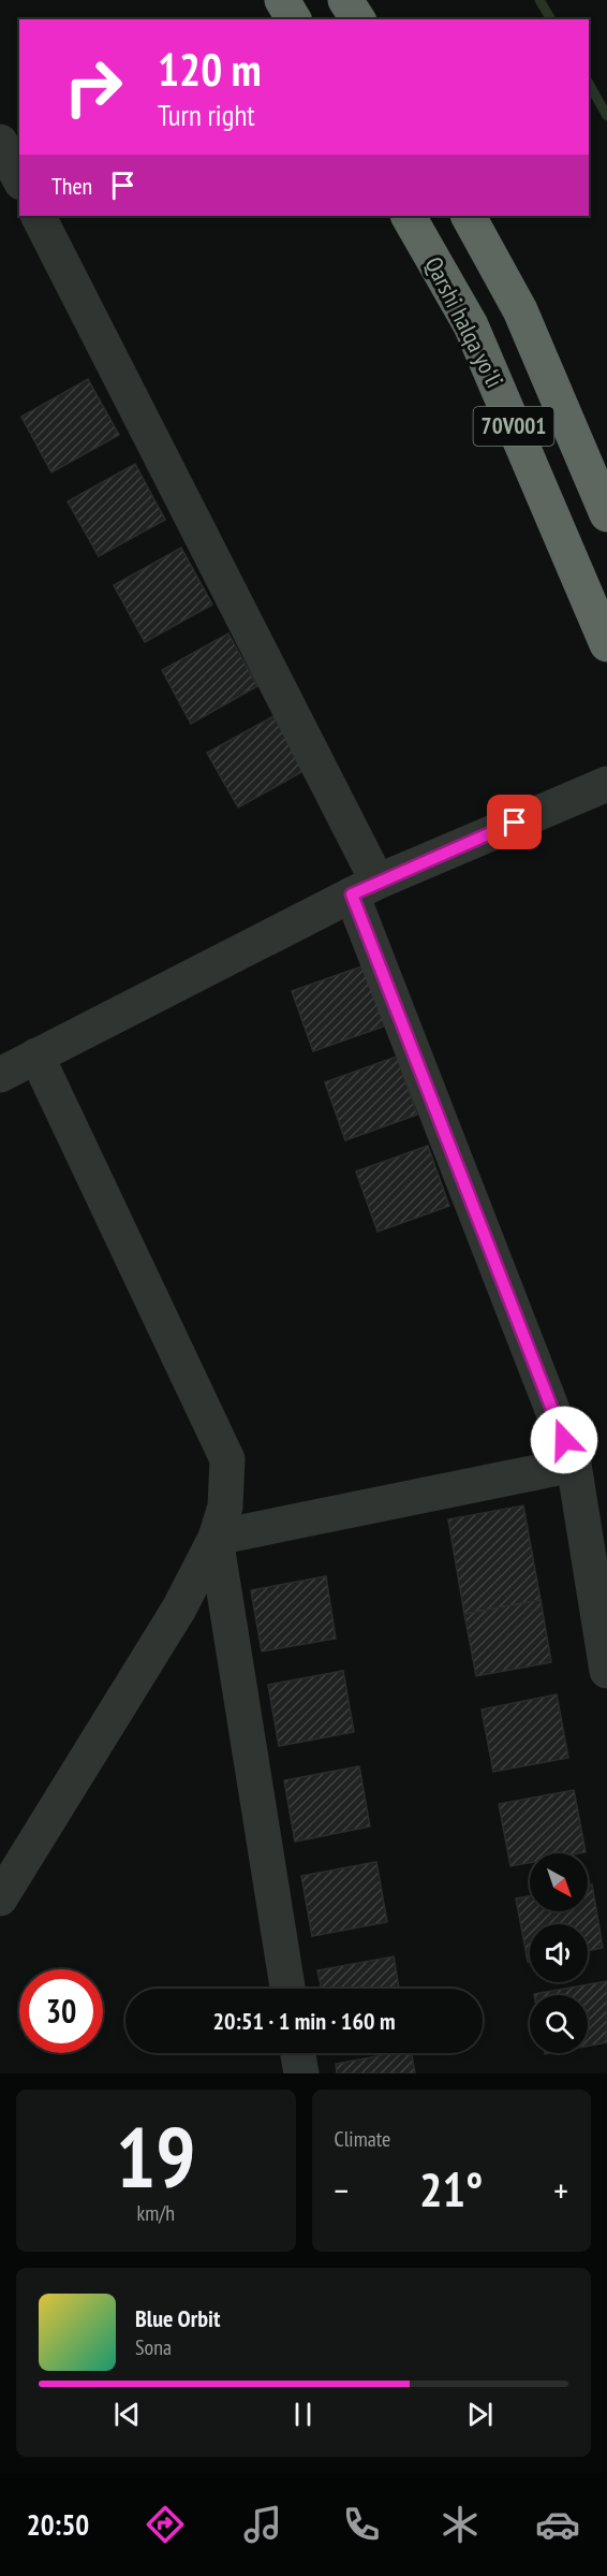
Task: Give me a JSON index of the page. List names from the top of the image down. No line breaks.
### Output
{"streets":{"highway":["Qarshi halqa yoʻli","70V001"]},"north":"bottom right","page":{"turn":["120 m","Turn right"],"then":"Then","limit":"30","trip":"20:51 · 1 min · 160 m","tile":[["19","km/h"],"Climate"],"heat":["−","21°","+"],"song":["Blue Orbit","Sona"],"tabs":"20:50"}}
